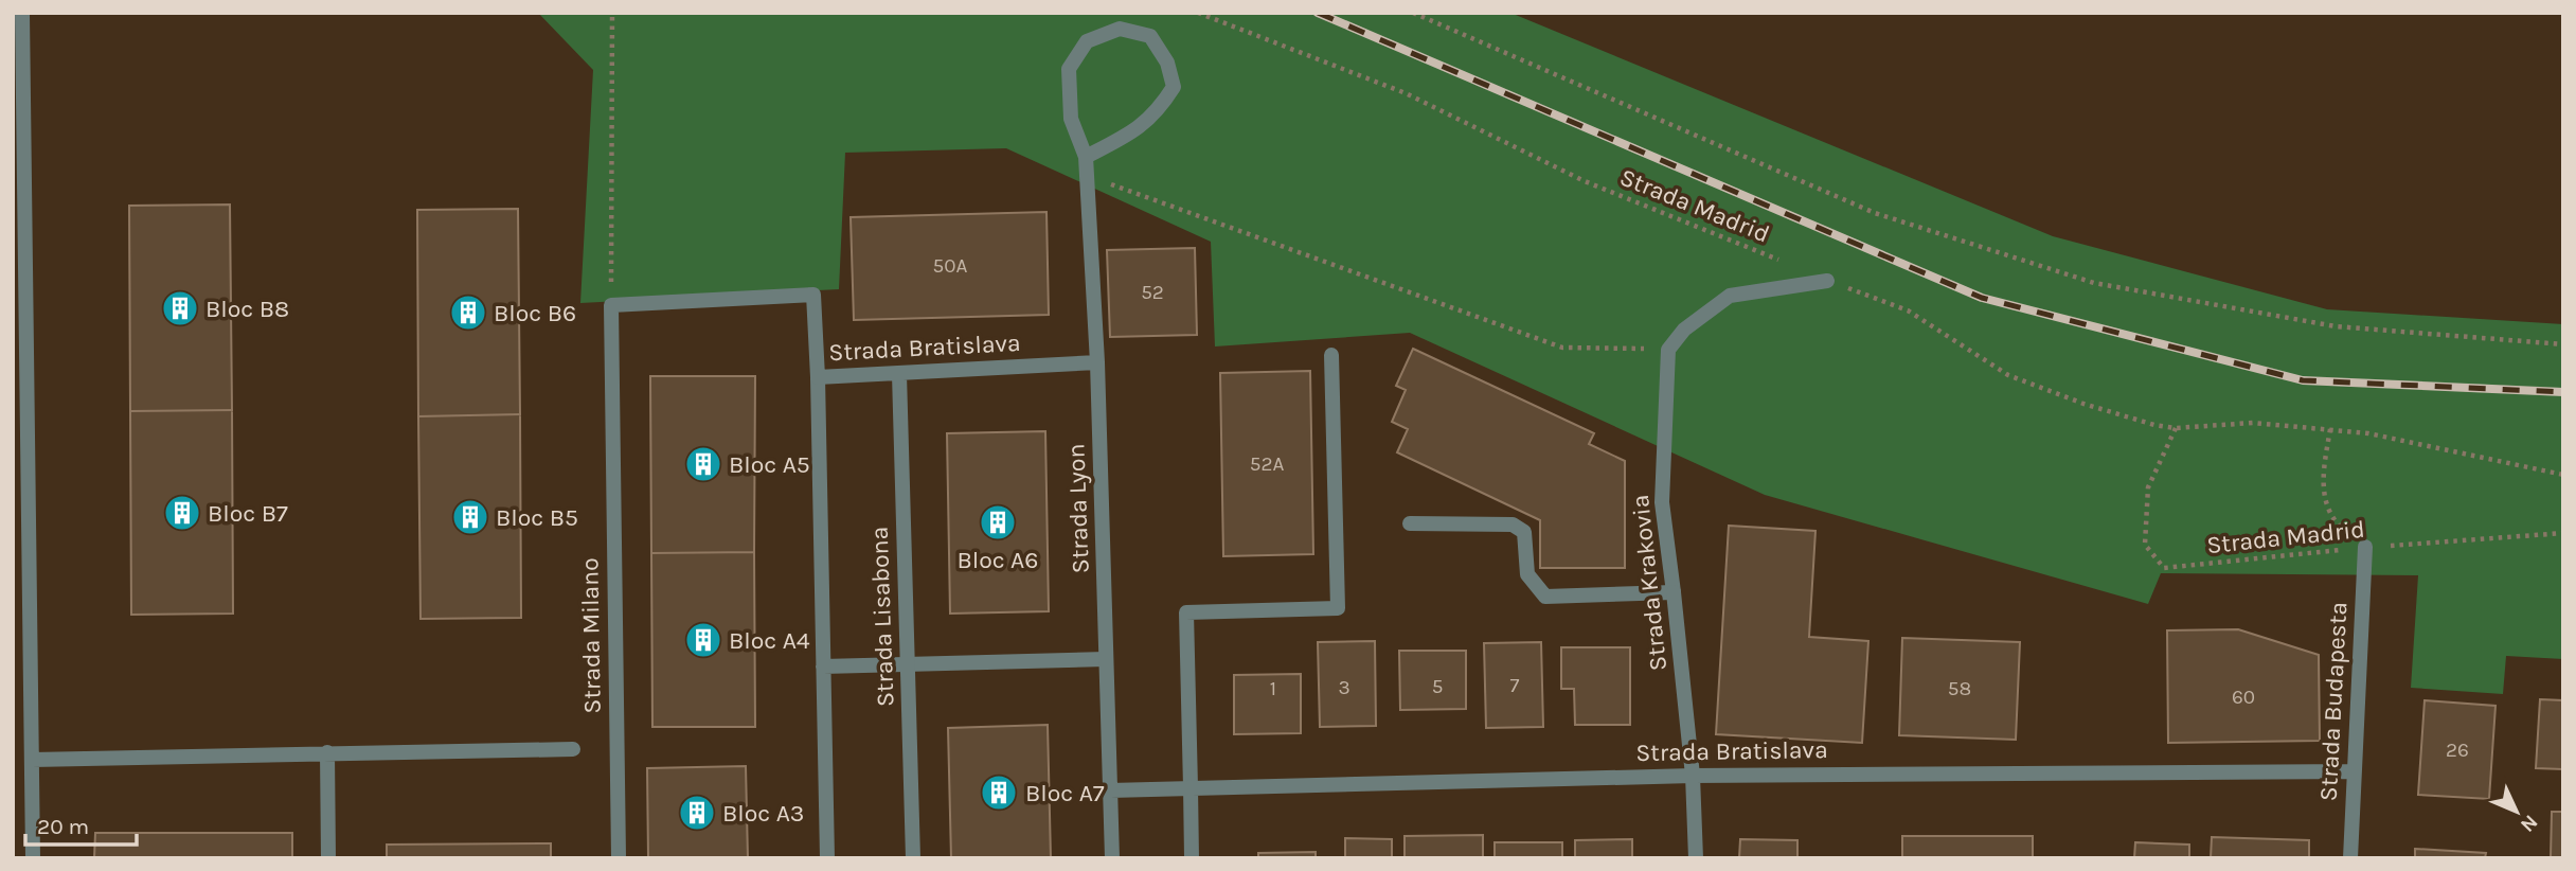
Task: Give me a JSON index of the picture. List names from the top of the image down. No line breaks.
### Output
{"streets":{"street":["Strada Bratislava","Strada Lyon","Strada Krakovia","Strada Lisabona","Strada Milano","Strada Budapesta"],"path":["Strada Madrid"]},"crossings":[["Strada Madrid","Strada Budapesta"],["Strada Bratislava","Strada Lyon"],["Strada Bratislava","Strada Krakovia"],["Strada Bratislava","Strada Lisabona"],["Strada Bratislava","Strada Milano"],["Strada Bratislava","Strada Budapesta"]],"places":{"building":["Bloc B8","Bloc B6","Bloc A5","Bloc B7","Bloc B5","Bloc A6","Bloc A4","Bloc A7","Bloc A3"]},"house_numbers":["50A","52","52A","7","5","3","1","58","60","26"],"scale_bar":"20 m","north":"bottom right"}
